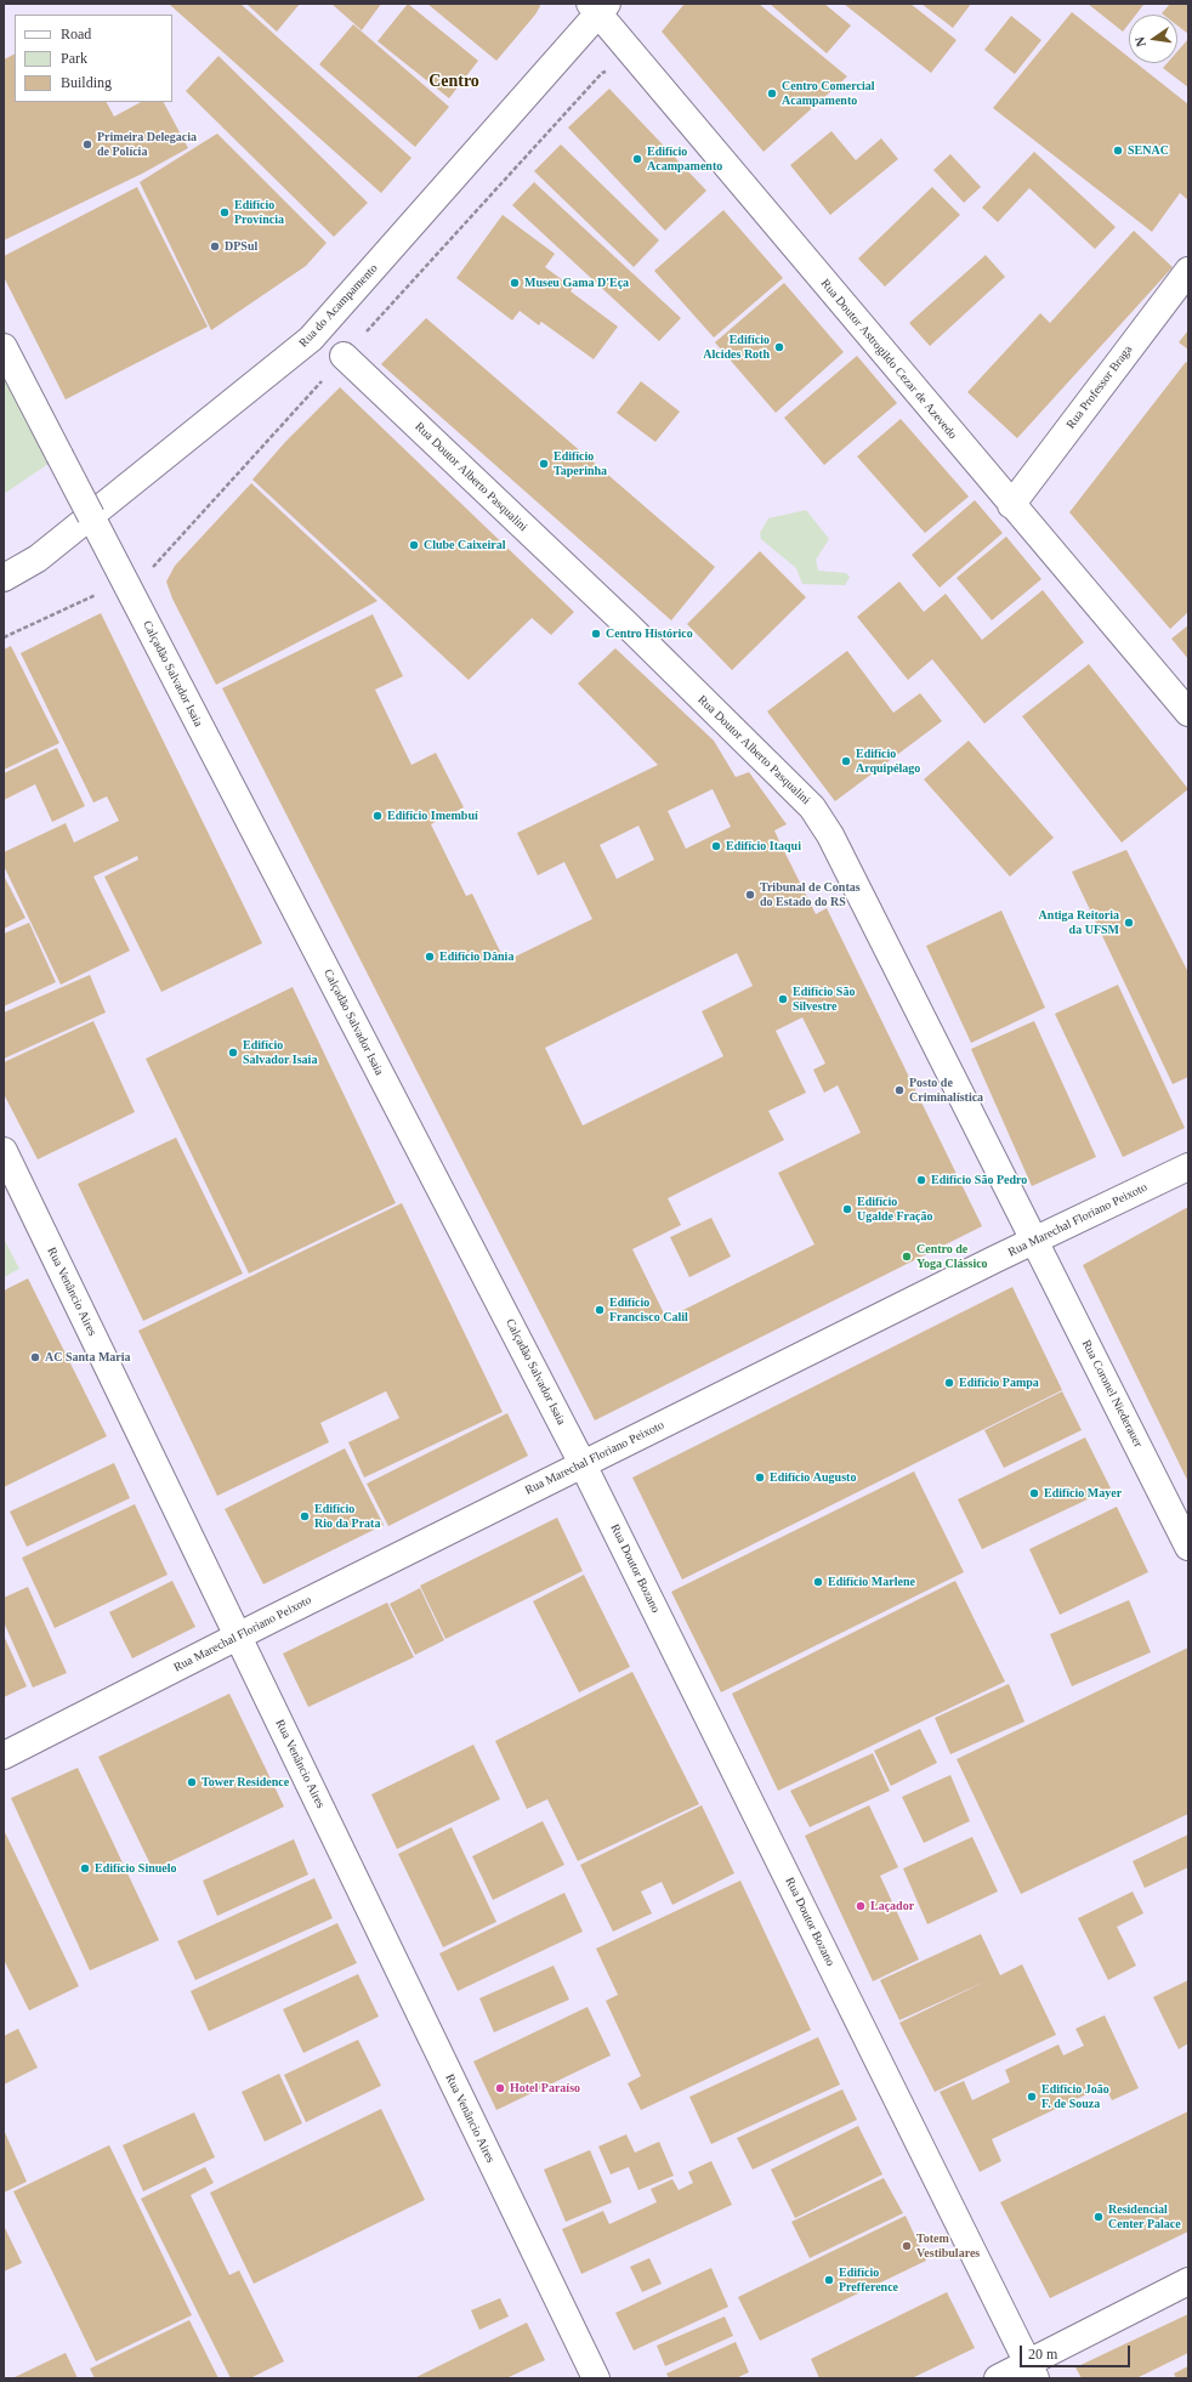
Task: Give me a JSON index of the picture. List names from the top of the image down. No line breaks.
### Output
{"streets":{"street":["Rua do Acampamento","Rua Doutor Astrogildo Cezar de Azevedo","Rua Professor Braga","Rua Doutor Alberto Pasqualini","Calçadão Salvador Isaia","Rua Marechal Floriano Peixoto","Rua Venâncio Aires","Rua Coronel Niederauer","Rua Doutor Bozano"]},"crossings":[["Rua do Acampamento","Rua Doutor Astrogildo Cezar de Azevedo"],["Rua Doutor Astrogildo Cezar de Azevedo","Rua Professor Braga"],["Rua Doutor Alberto Pasqualini","Rua Marechal Floriano Peixoto"],["Rua Doutor Alberto Pasqualini","Rua Coronel Niederauer"],["Calçadão Salvador Isaia","Rua Marechal Floriano Peixoto"],["Calçadão Salvador Isaia","Rua Doutor Bozano"],["Rua Marechal Floriano Peixoto","Rua Venâncio Aires"],["Rua Marechal Floriano Peixoto","Rua Coronel Niederauer"],["Rua Marechal Floriano Peixoto","Rua Doutor Bozano"]],"districts":["Centro"],"places":["Centro Comercial Acampamento","Primeira Delegacia de Polícia","SENAC","Edifício Acampamento","Edifício Província","DPSul","Museu Gama D'Eça","Edifício Alcides Roth","Edifício Taperinha","Clube Caixeiral","Centro Histórico","Edifício Arquipélago","Edifício Imembuí","Edifício Itaqui","Tribunal de Contas do Estado do RS","Antiga Reitoria da UFSM","Edifício Dânia","Edifício São Silvestre","Edifício Salvador Isaia","Posto de Criminalística","Edifício São Pedro","Edifício Ugalde Fração","Centro de Yoga Clássico","Edifício Francisco Calil","AC Santa Maria","Edifício Pampa","Edifício Augusto","Edifício Mayer","Edifício Rio da Prata","Edifício Marlene","Tower Residence","Edifício Sinuelo","Laçador","Hotel Paraíso","Edifício João F. de Souza","Residencial Center Palace","Totem Vestibulares","Edifício Prefference"],"legend":["Road","Park","Building"],"scale_bar":"20 m","north":"left"}
